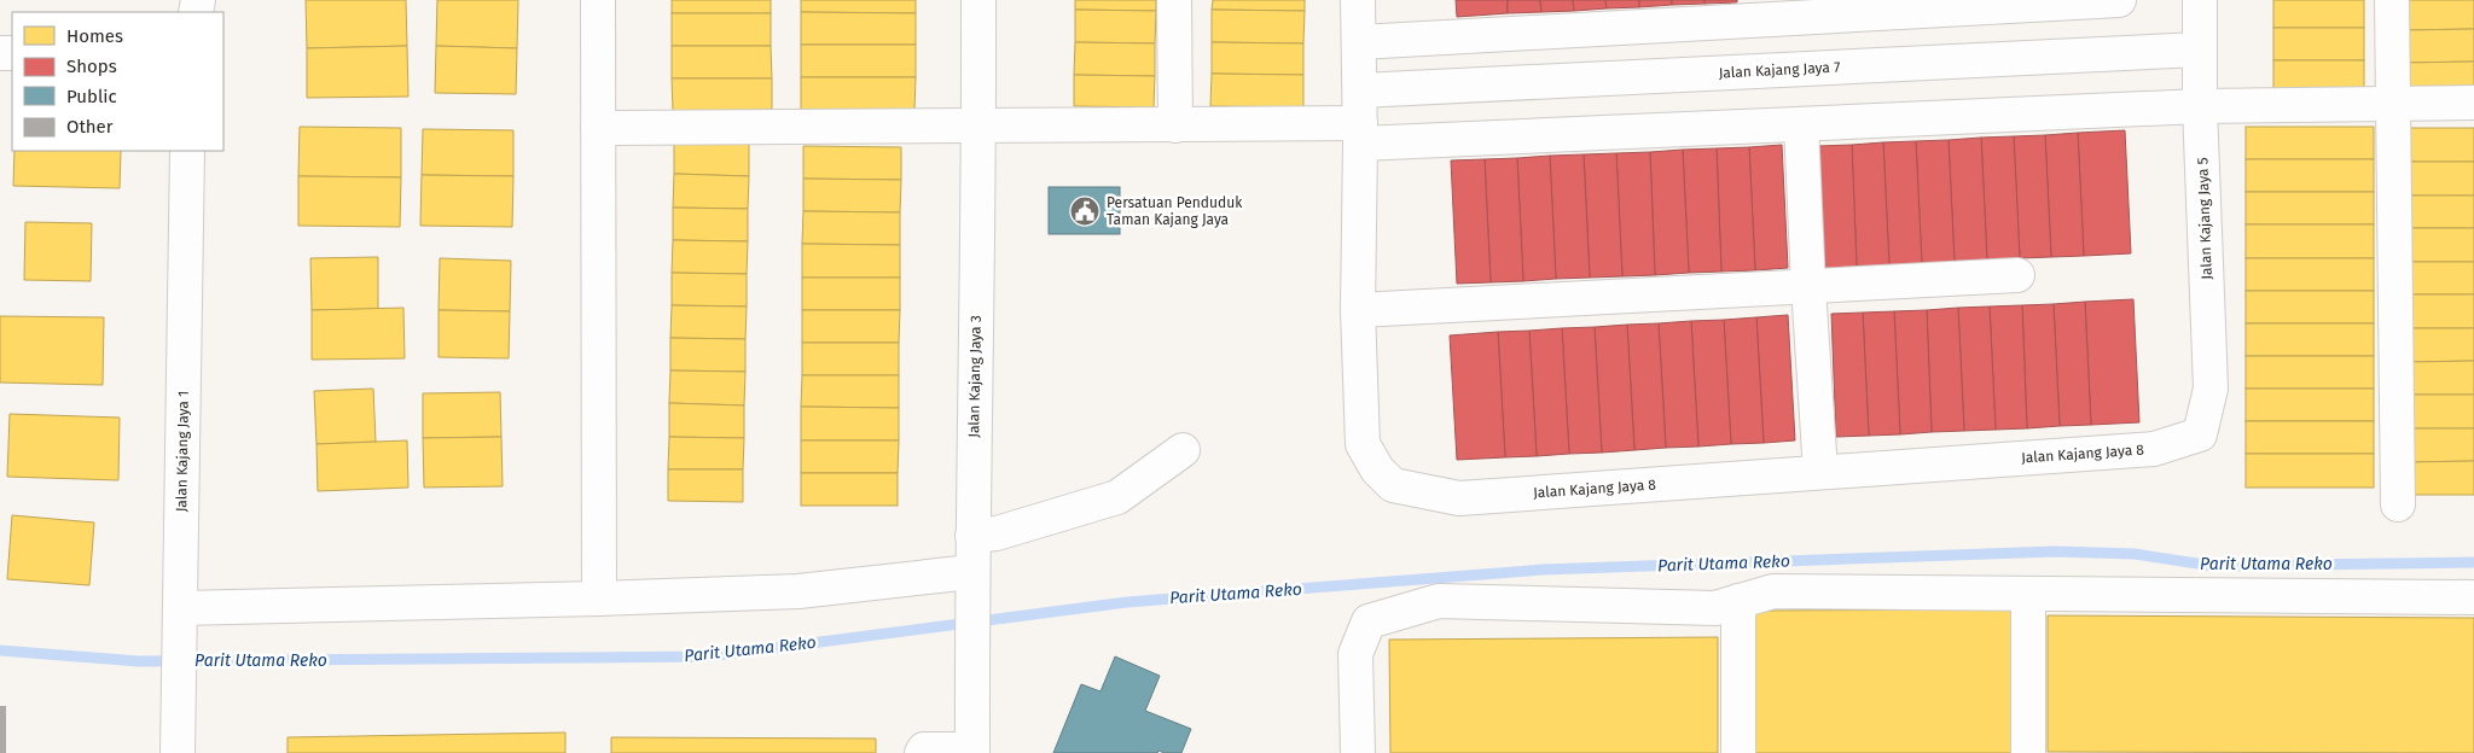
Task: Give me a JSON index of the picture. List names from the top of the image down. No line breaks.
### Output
{"streets":{"street":["Jalan Kajang Jaya 7","Jalan Kajang Jaya 5","Jalan Kajang Jaya 3","Jalan Kajang Jaya 1","Jalan Kajang Jaya 8"]},"crossings":[["Jalan Kajang Jaya 7","Jalan Kajang Jaya 5"],["Jalan Kajang Jaya 7","Jalan Kajang Jaya 8"],["Jalan Kajang Jaya 5","Jalan Kajang Jaya 8"]],"water":["Parit Utama Reko"],"places":{"public building":["Persatuan Penduduk Taman Kajang Jaya"]},"legend":["Homes","Shops","Public","Other"]}
